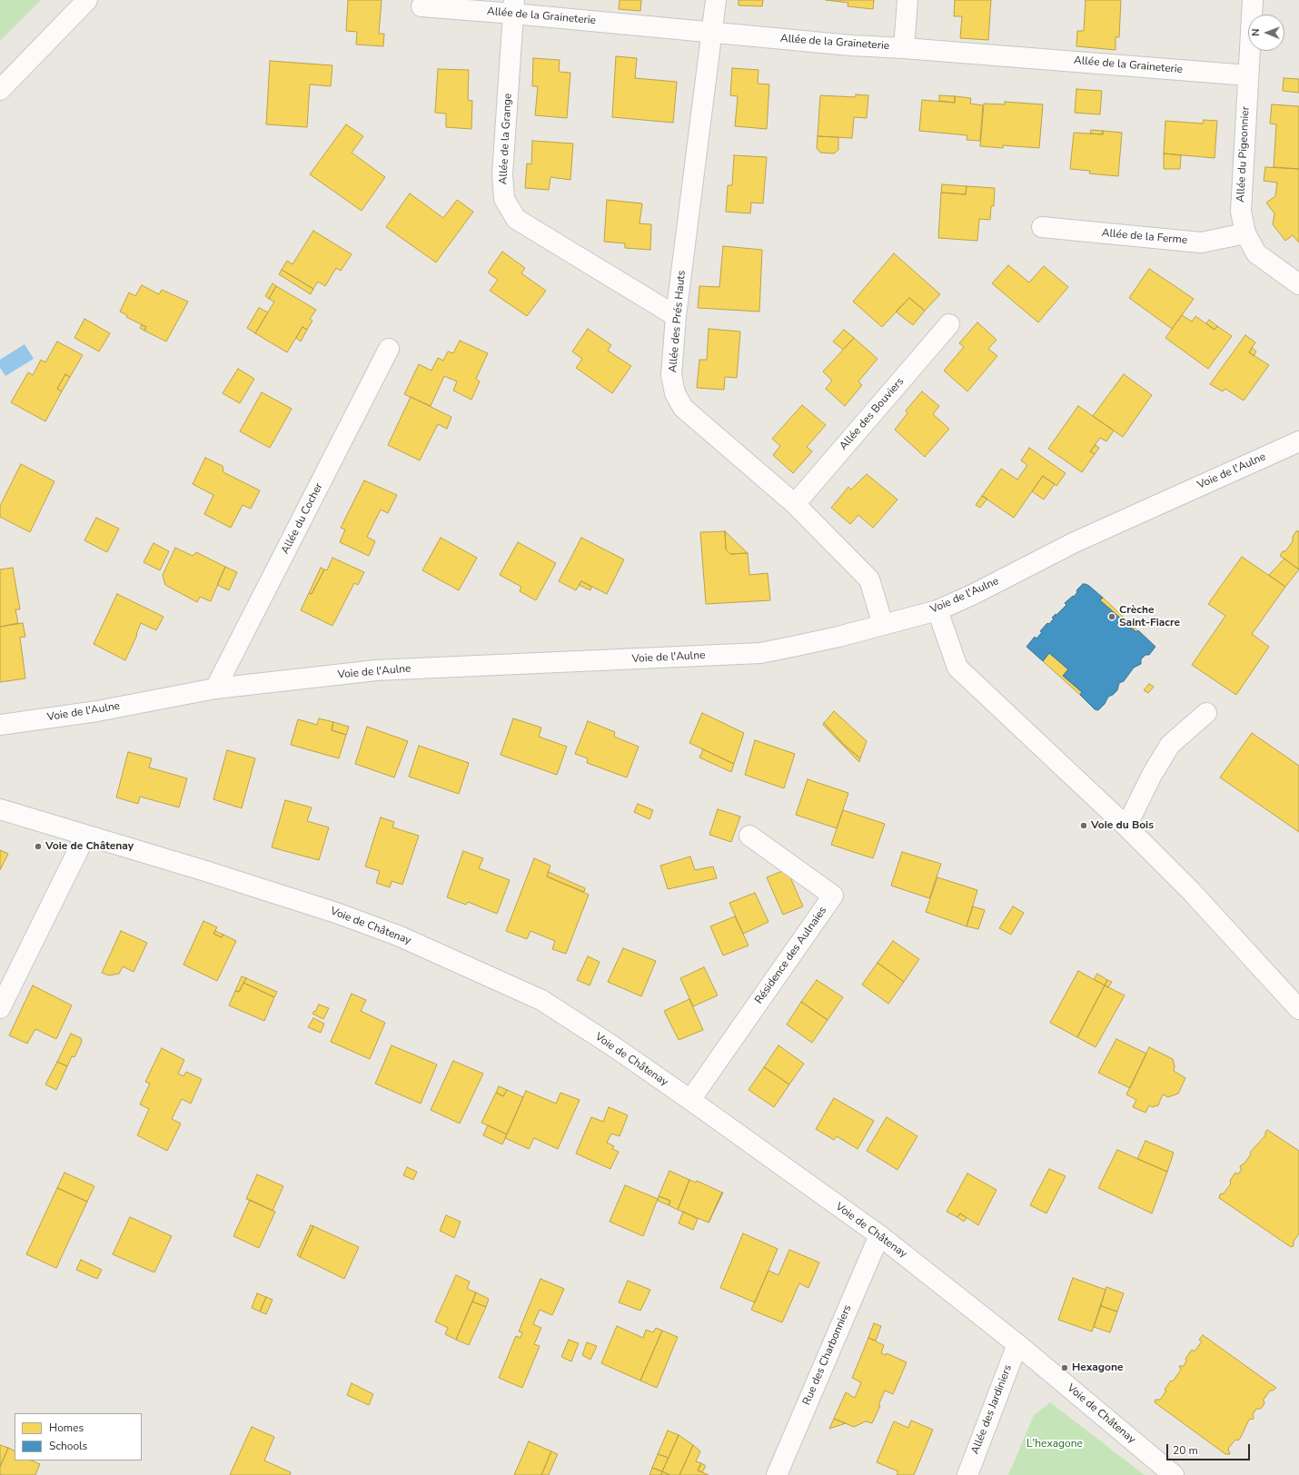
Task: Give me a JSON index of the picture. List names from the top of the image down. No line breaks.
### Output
{"streets":{"street":["Allée de la Graineterie","Allée de la Grange","Allée du Pigeonnier","Allée de la Ferme","Allée des Prés Hauts","Allée des Bouviers","Voie de l'Aulne","Allée du Cocher","Voie de Châtenay","Résidence des Aulnaies","Rue des Charbonniers","Allée des Jardiniers"]},"crossings":[["Allée de la Graineterie","Allée de la Grange"],["Allée de la Graineterie","Allée du Pigeonnier"],["Allée de la Graineterie","Allée des Prés Hauts"],["Allée de la Grange","Allée des Prés Hauts"],["Allée du Pigeonnier","Allée de la Ferme"],["Allée des Prés Hauts","Allée des Bouviers"],["Allée des Prés Hauts","Voie de l'Aulne"],["Voie de l'Aulne","Allée du Cocher"],["Voie de Châtenay","Résidence des Aulnaies"],["Voie de Châtenay","Rue des Charbonniers"],["Voie de Châtenay","Allée des Jardiniers"]],"parks":["L'hexagone"],"places":["Crèche Saint-Fiacre","Voie du Bois","Voie de Châtenay","Hexagone"],"legend":["Homes","Schools"],"scale_bar":"20 m","north":"left"}
